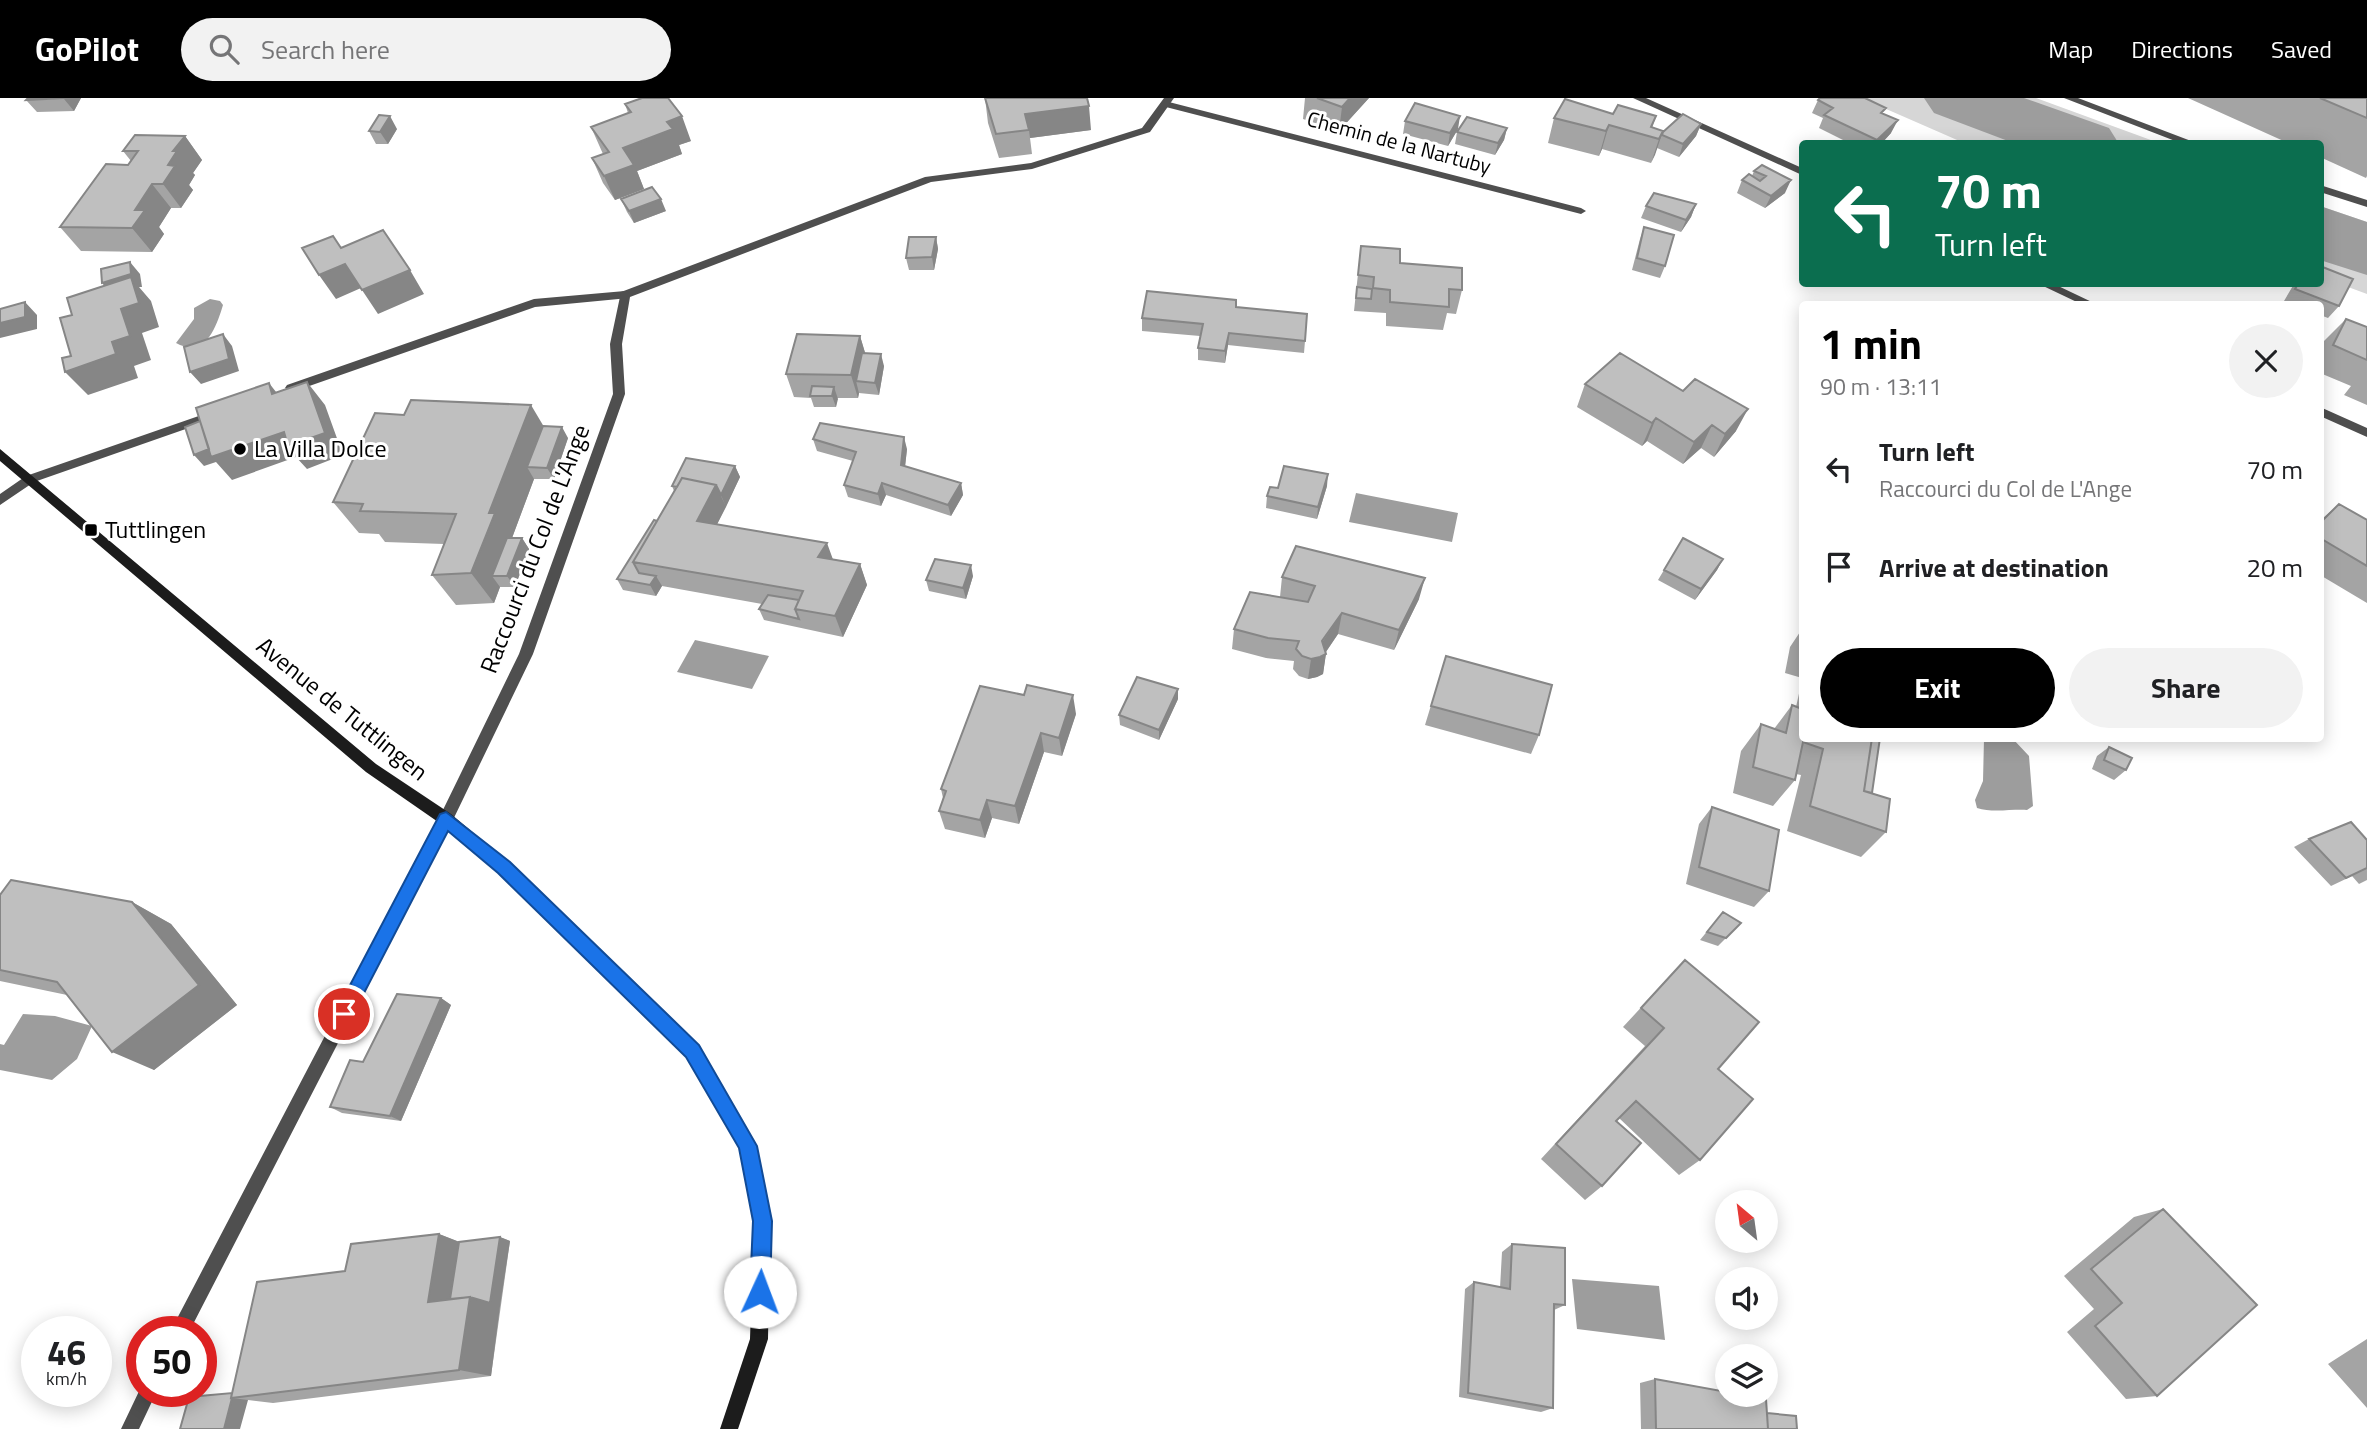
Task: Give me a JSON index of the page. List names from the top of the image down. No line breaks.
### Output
{"streets":{"main road":["Avenue de Tuttlingen"],"street":["Chemin de la Nartuby","Raccourci du Col de L'Ange"]},"crossings":[["Raccourci du Col de L'Ange","Avenue de Tuttlingen"]],"places":{"other":["La Villa Dolce"],"transit":["Tuttlingen"]},"north":"top left","page":{"header":"GoPilot","search":"Search here","nav":["Map","Directions","Saved"],"turn":["70 m","Turn left"],"heading":["1 min","90 m · 13:11"],"list":[{"name":"Turn left","note":"Raccourci du Col de L'Ange","value":"70 m"},{"name":"Arrive at destination","value":"20 m"}],"buttons":["Exit","Share"],"speed":"46 km/h","limit":"50"}}
